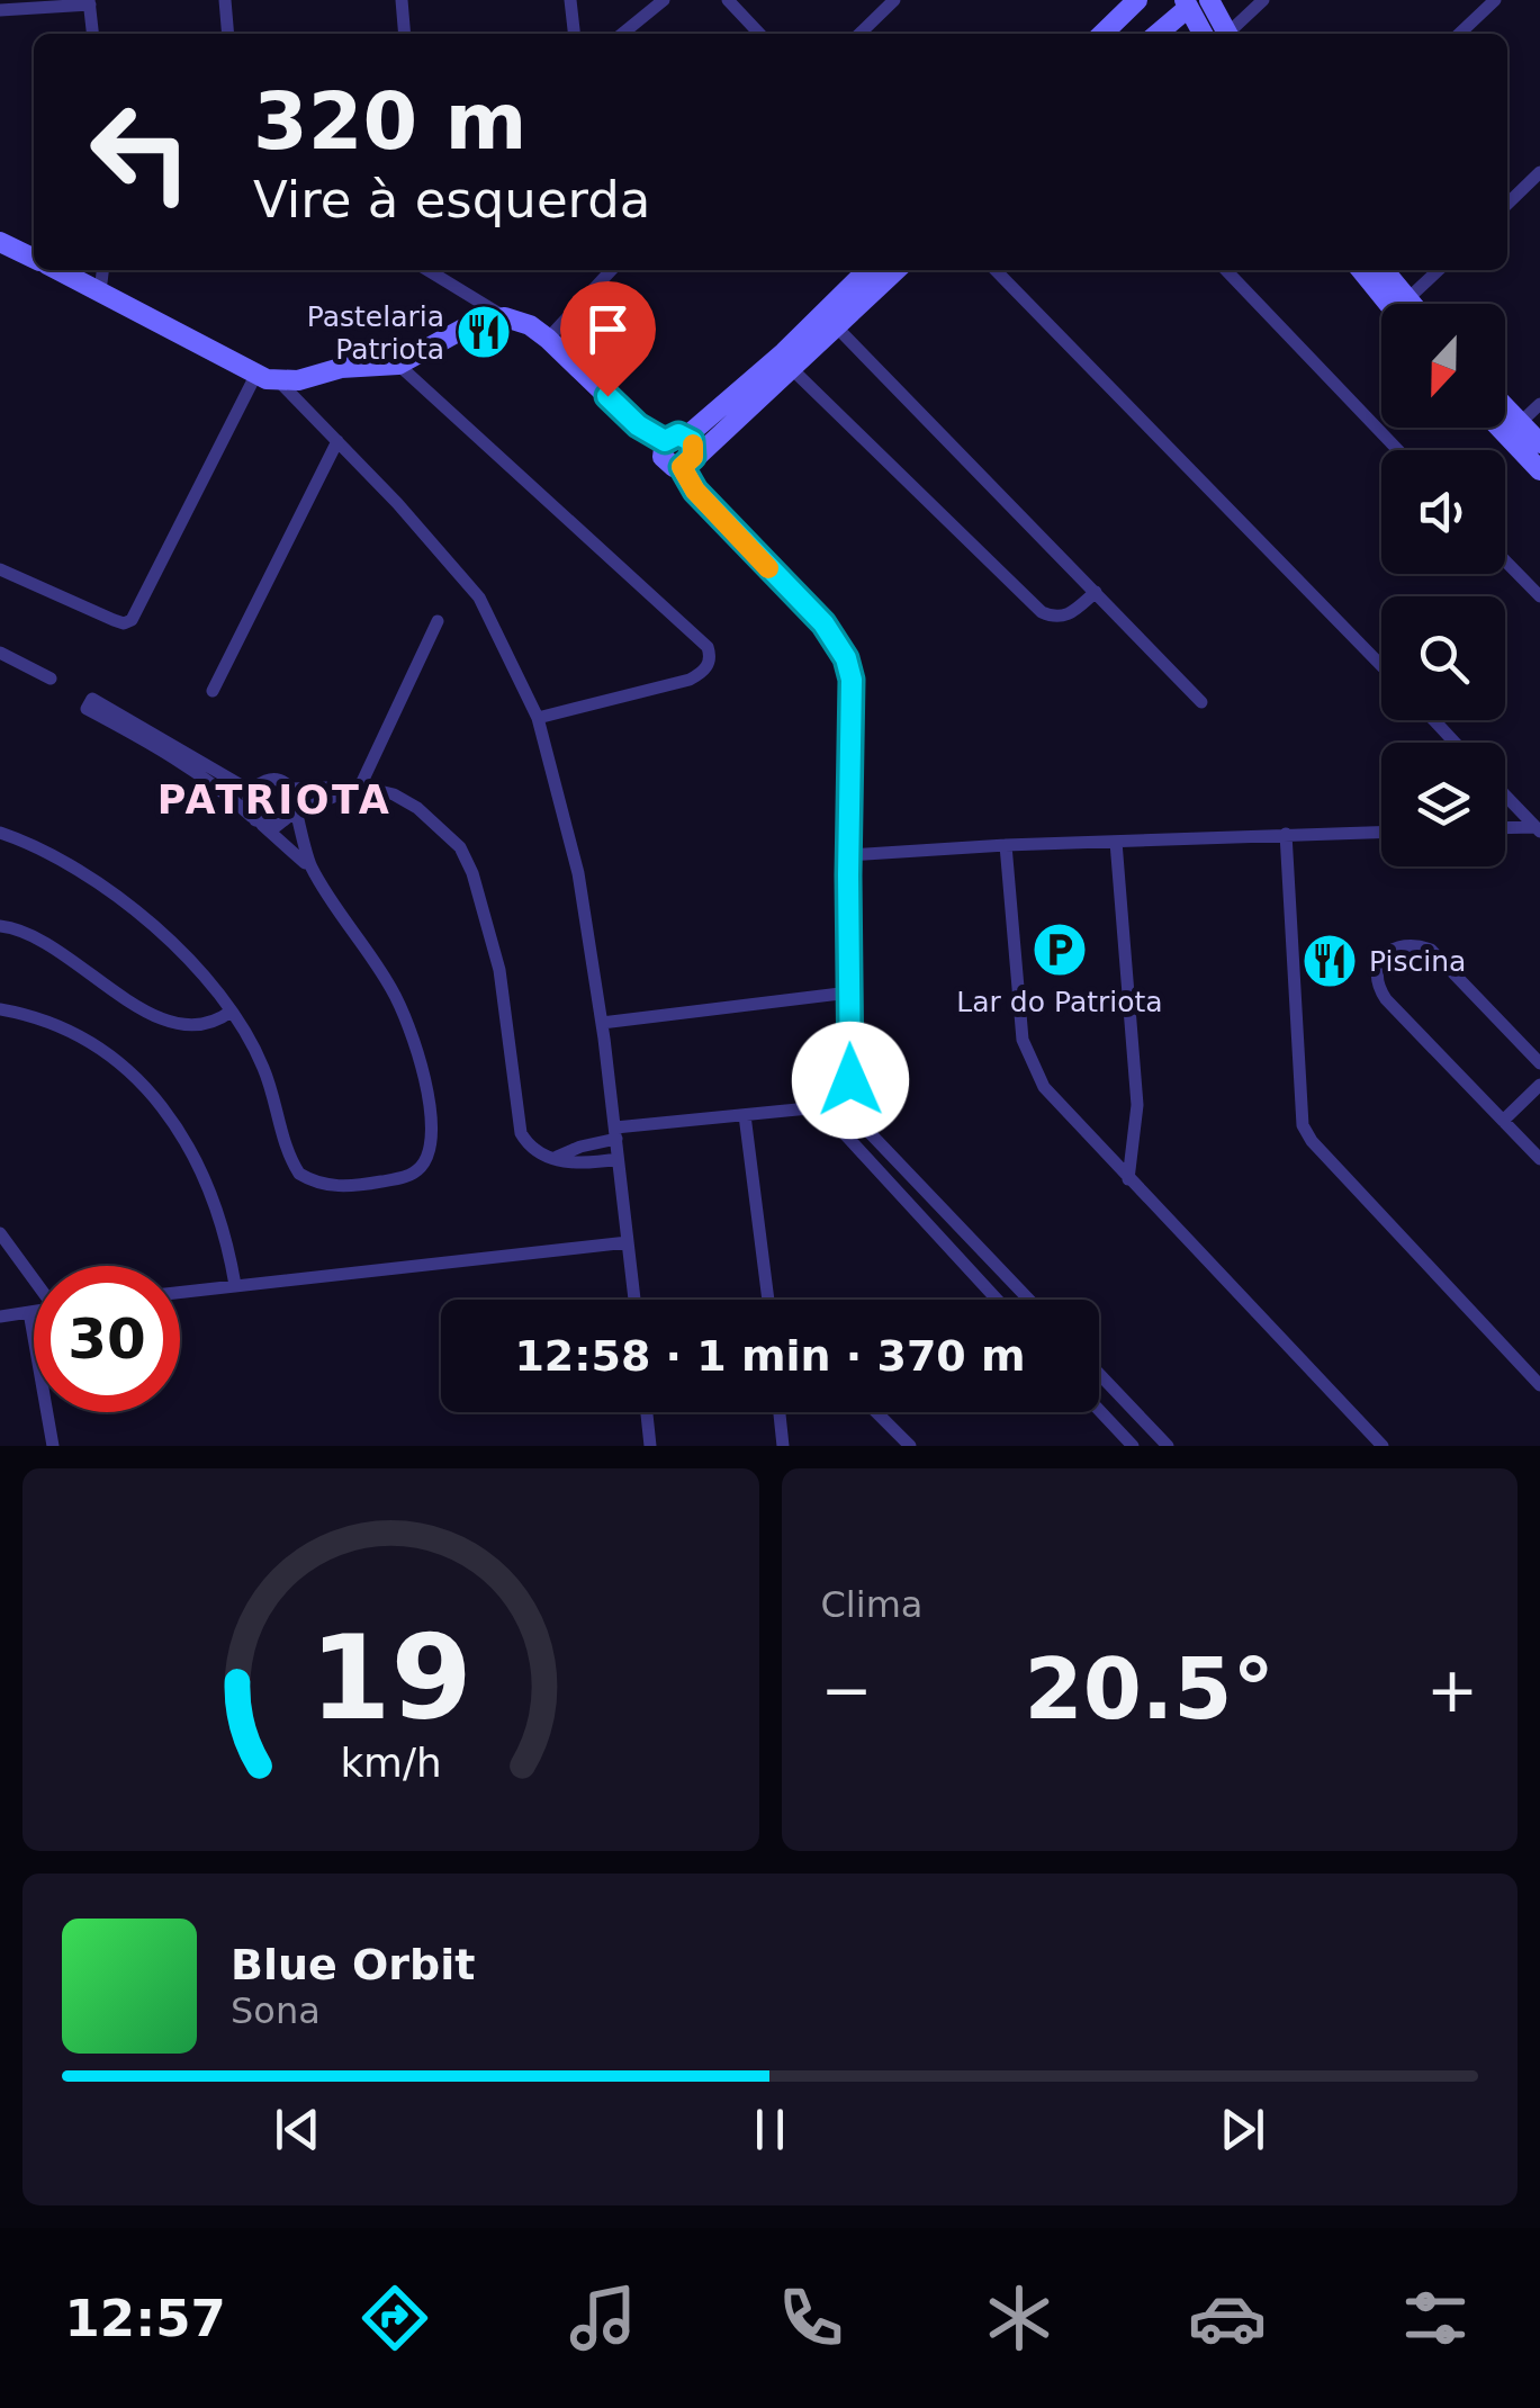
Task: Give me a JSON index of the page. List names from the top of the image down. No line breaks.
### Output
{"districts":["PATRIOTA"],"places":{"restaurant":["Pastelaria Patriota","Piscina"],"parking":["Lar do Patriota"]},"north":"bottom","page":{"turn":["320 m","Vire à esquerda"],"limit":"30","trip":"12:58 · 1 min · 370 m","tile":"Clima","heat":["−","20.5°","+"],"song":["Blue Orbit","Sona"],"tabs":"12:57","gauge":["19","km/h"]}}
